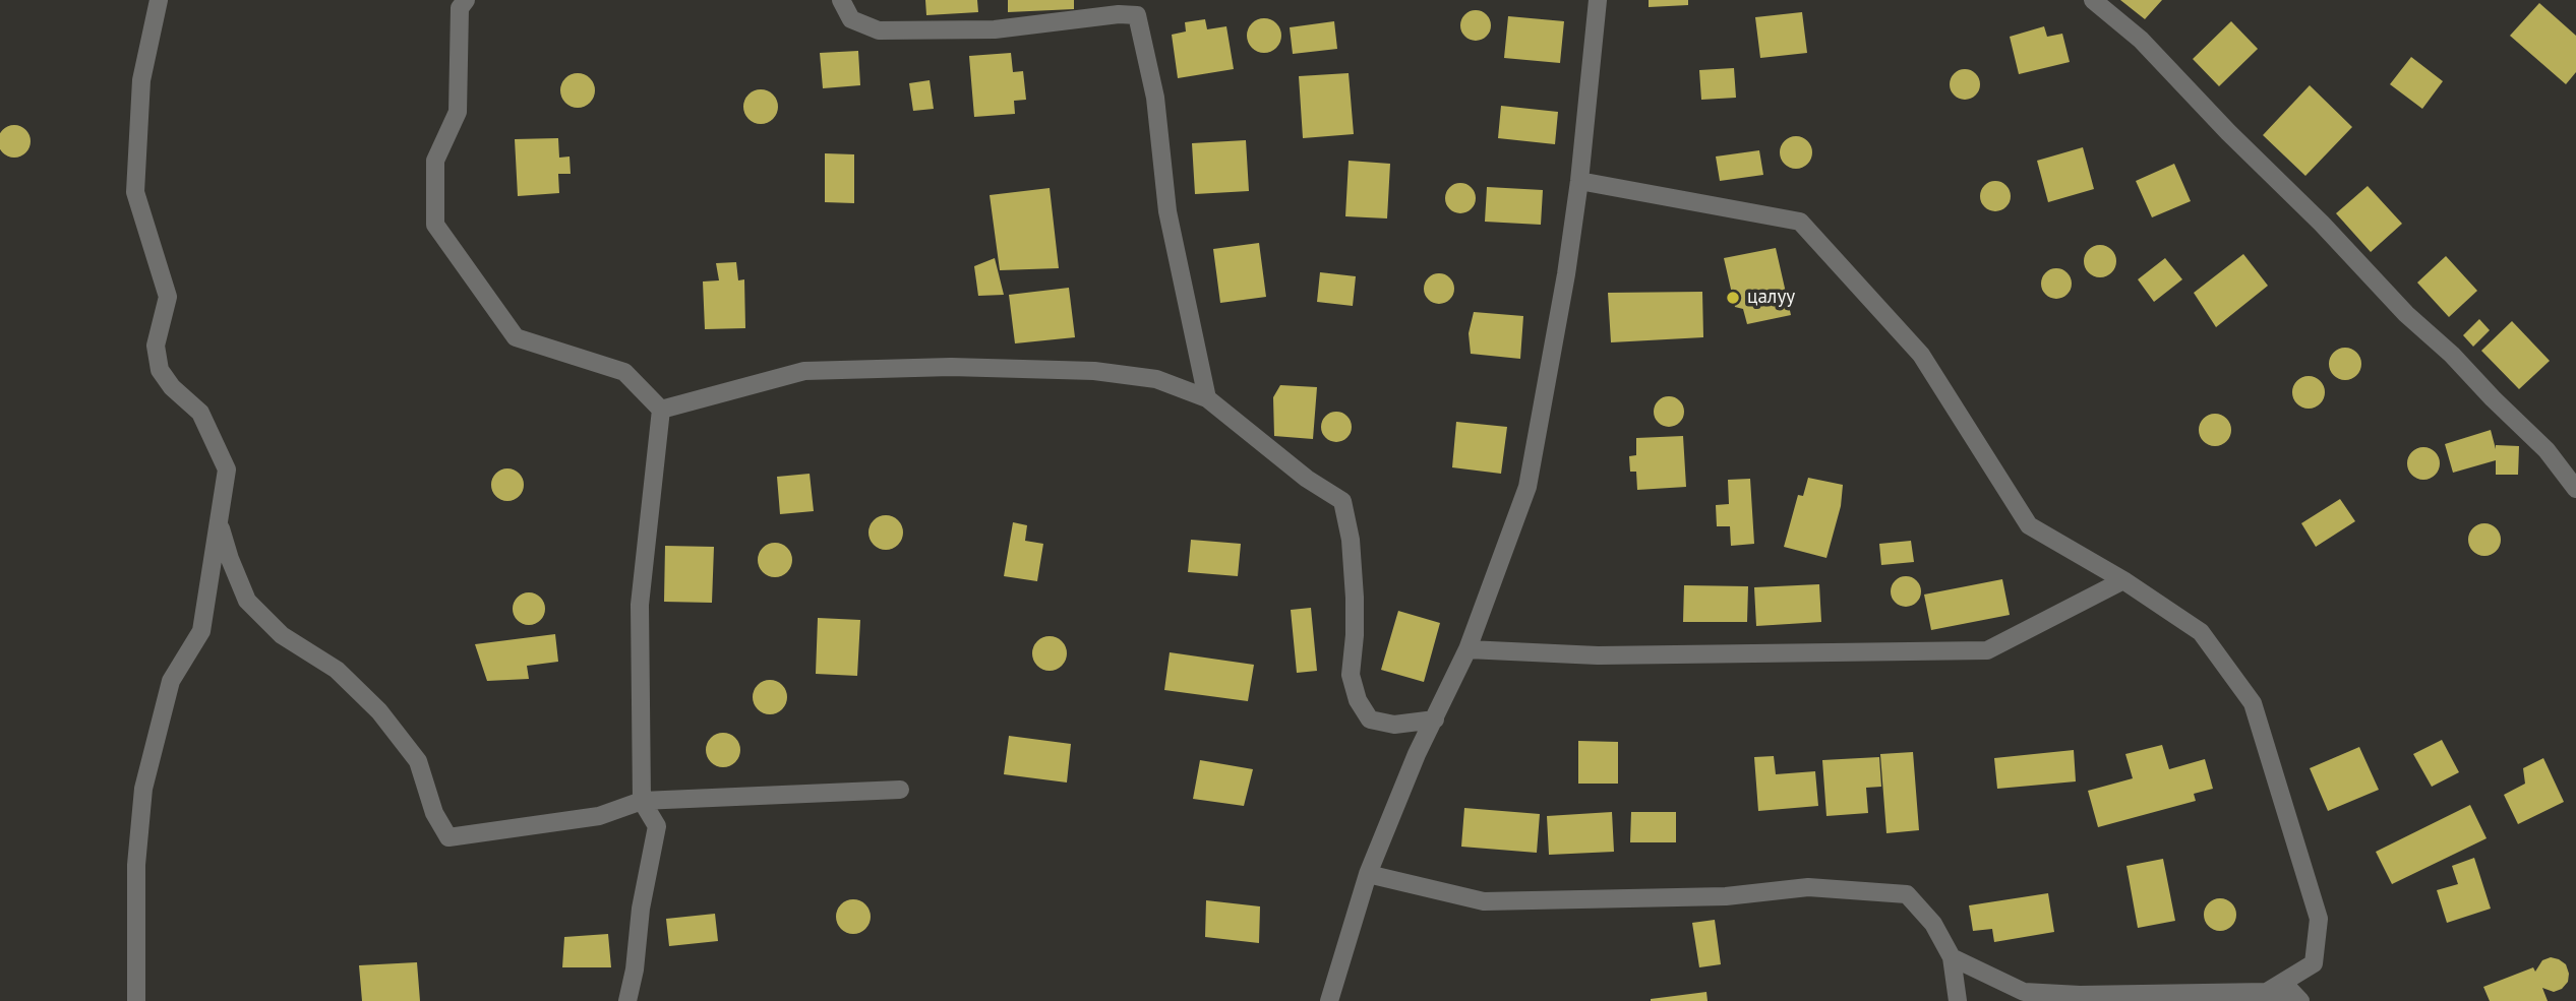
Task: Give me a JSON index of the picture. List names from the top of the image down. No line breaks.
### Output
{"places":["цалуу"]}
